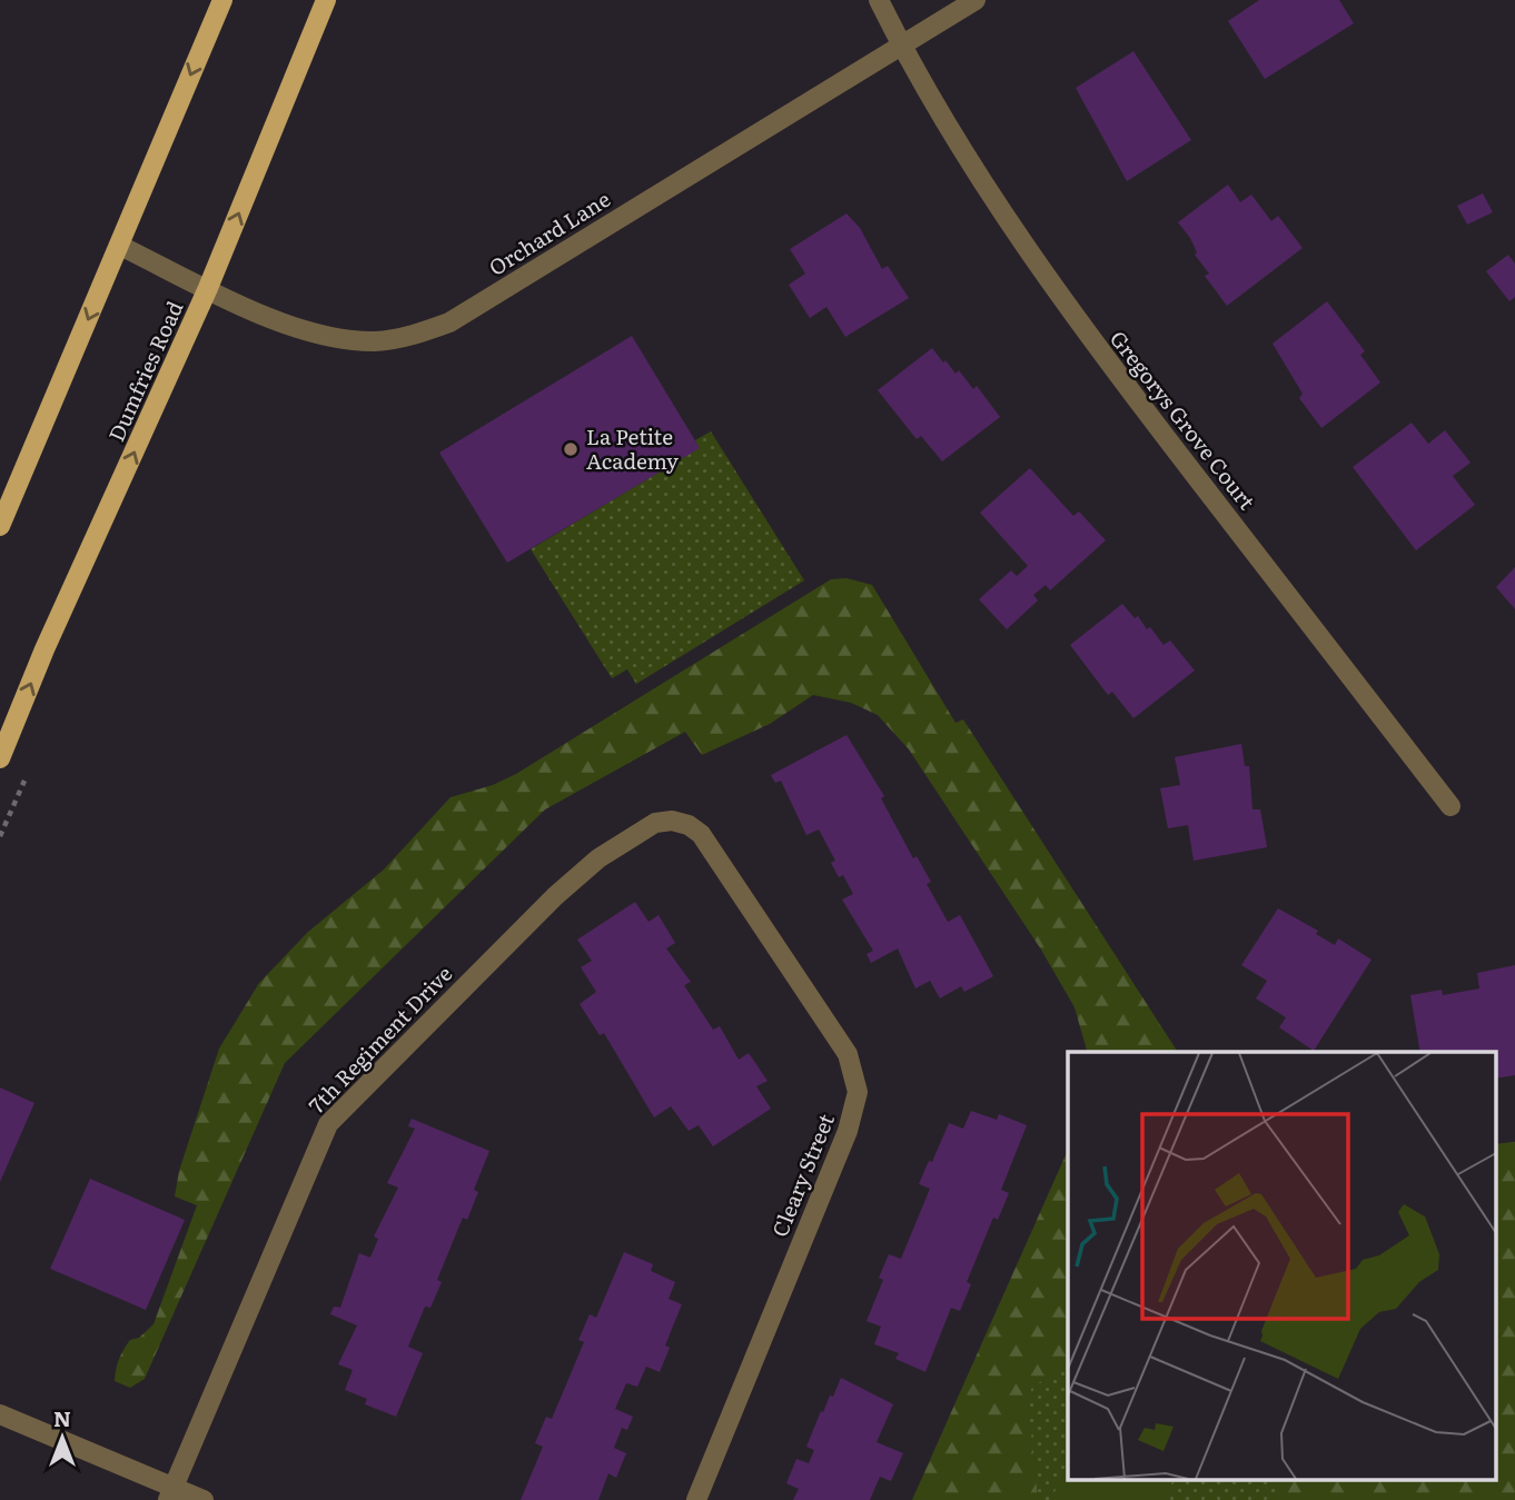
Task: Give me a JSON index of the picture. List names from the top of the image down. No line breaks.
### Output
{"streets":{"main road":["Dumfries Road"],"street":["Orchard Lane","Gregorys Grove Court","7th Regiment Drive","Cleary Street"]},"crossings":[["Orchard Lane","Dumfries Road"],["Orchard Lane","Gregorys Grove Court"],["7th Regiment Drive","Cleary Street"]],"places":["La Petite Academy"],"north":"top"}
